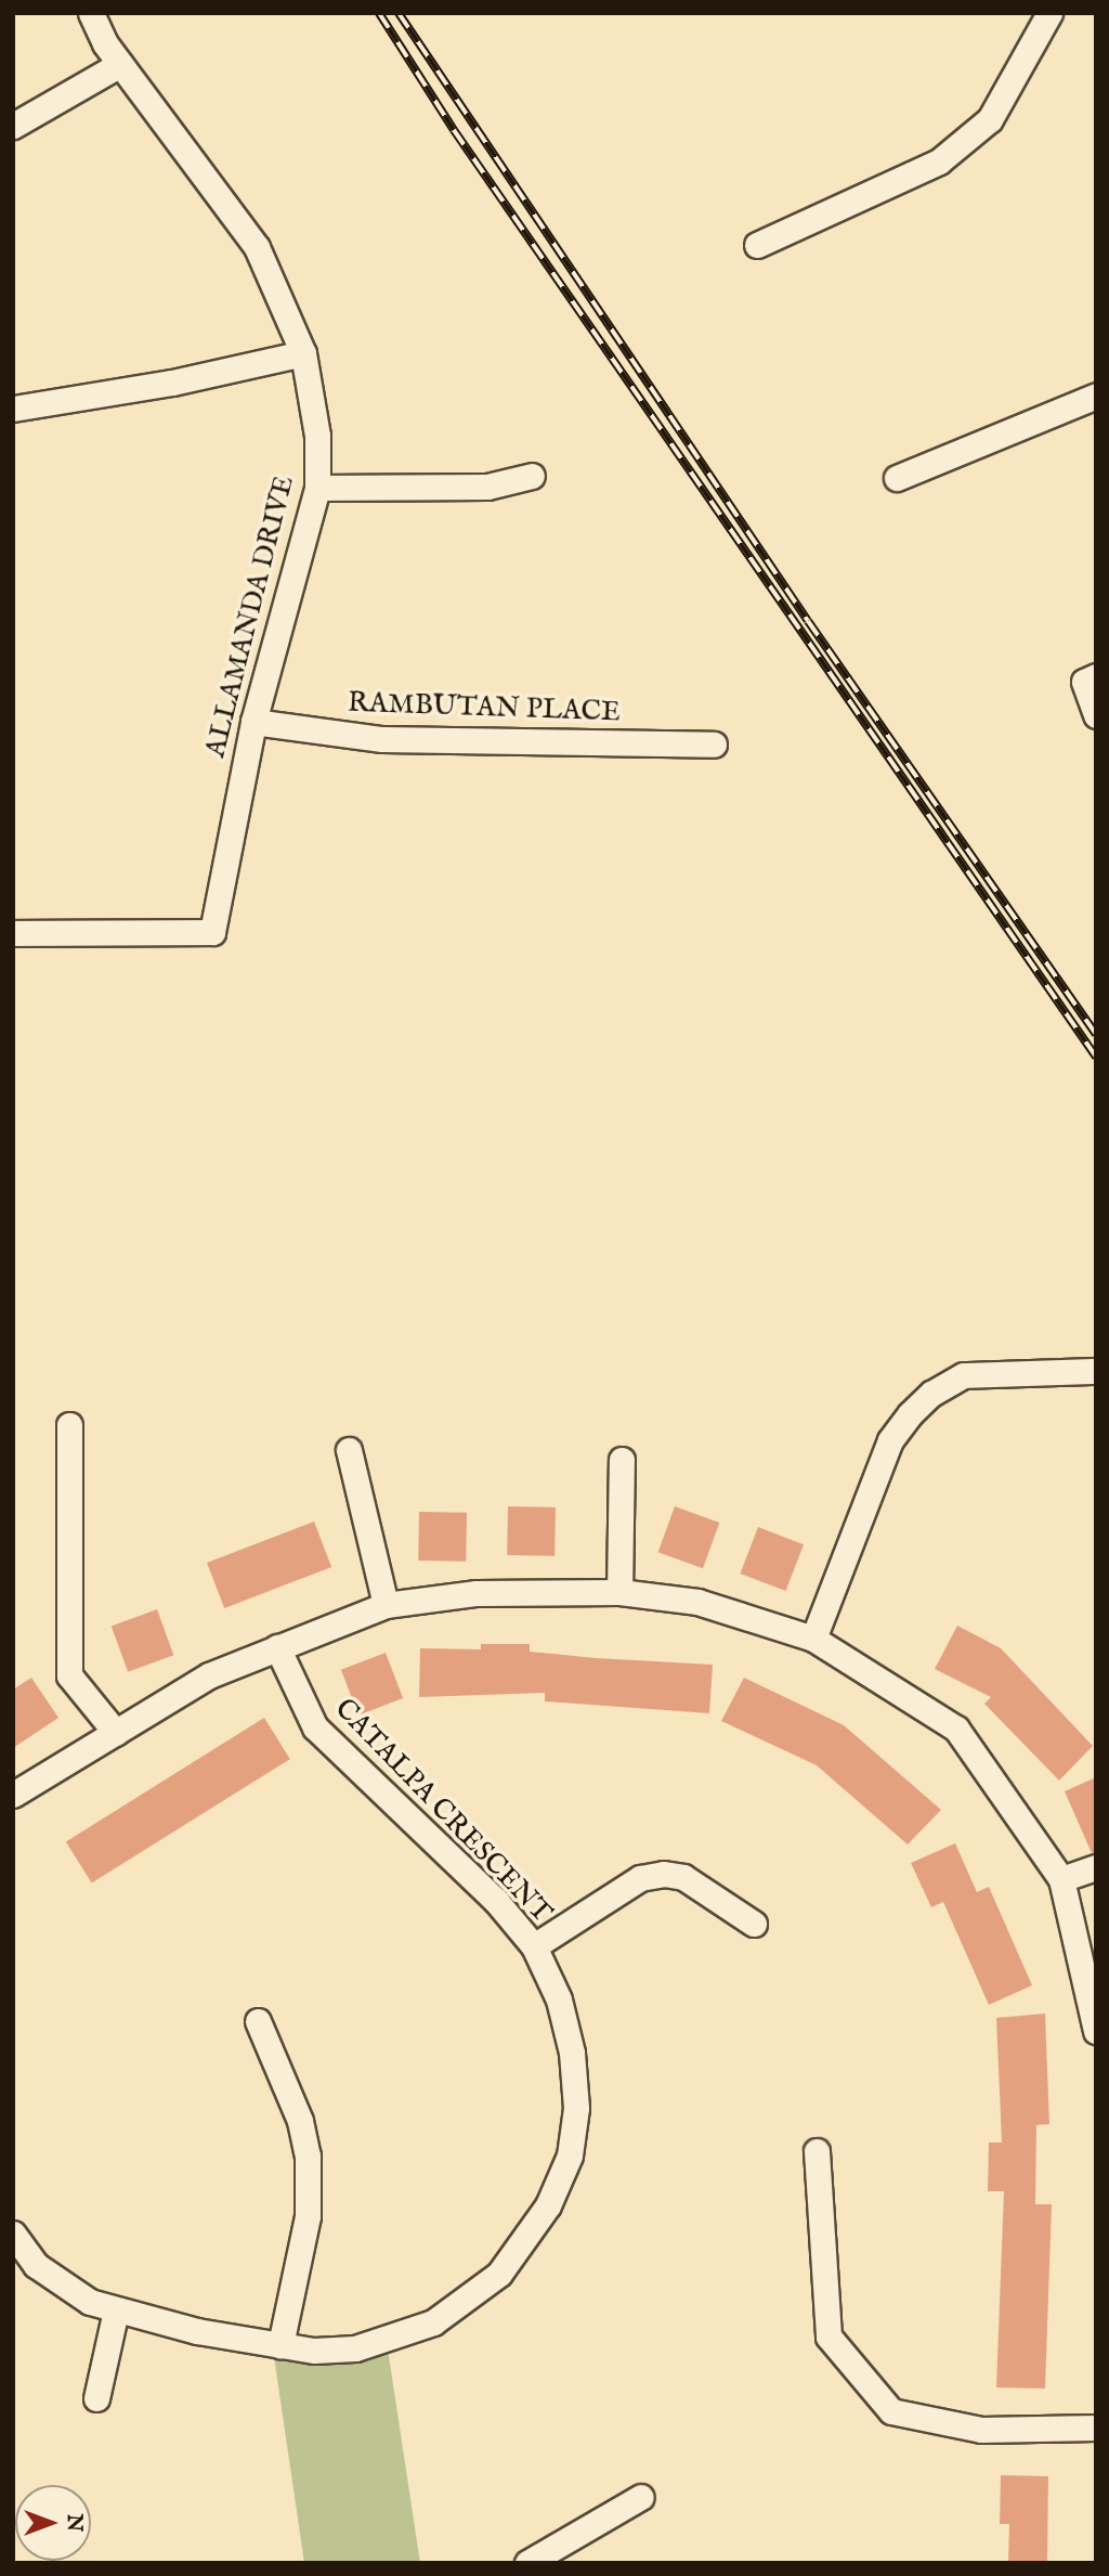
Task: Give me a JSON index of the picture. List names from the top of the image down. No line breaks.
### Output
{"streets":{"street":["ALLAMANDA DRIVE","RAMBUTAN PLACE","CATALPA CRESCENT"]},"crossings":[["ALLAMANDA DRIVE","RAMBUTAN PLACE"]],"north":"right"}
